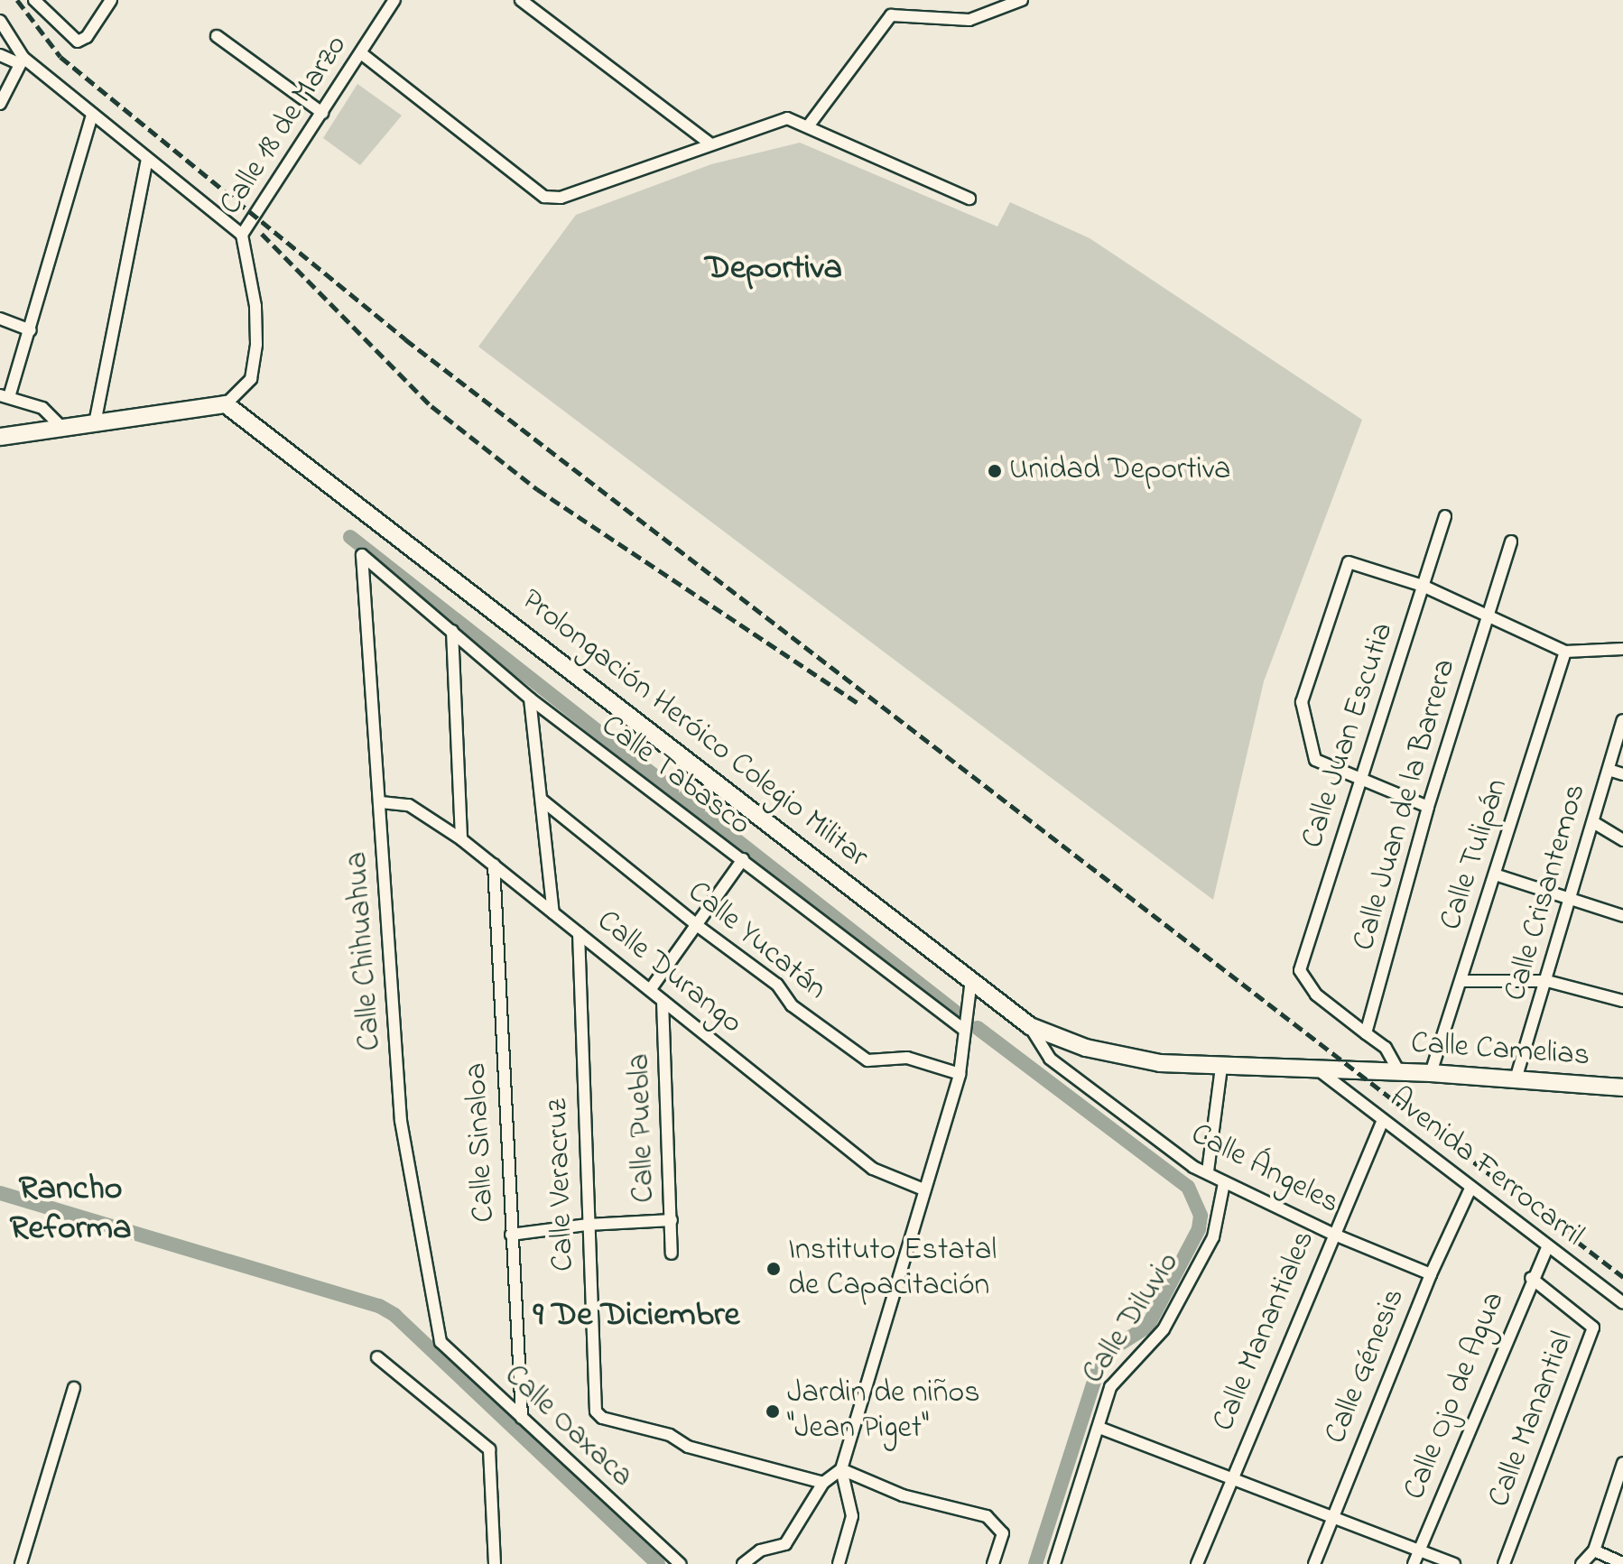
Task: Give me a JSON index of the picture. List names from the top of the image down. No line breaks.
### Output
{"streets":{"street":["Calle 18 de Marzo","Prolongación Heróico Colegio Militar","Calle Juan Escutia","Calle Tabasco","Calle Juan de la Barrera","Calle Tulipán","Calle Crisantemos","Calle Yucatán","Calle Chihuahua","Calle Durango","Calle Camelias","Calle Puebla","Calle Sinaloa","Avenida Ferrocarril","Calle Ángeles","Calle Veracruz","Calle Diluvio","Calle Manantiales","Calle Génesis","Calle Ojo de Agua","Calle Manantial","Calle Oaxaca"]},"crossings":[["Calle 18 de Marzo","Prolongación Heróico Colegio Militar"],["Prolongación Heróico Colegio Militar","Calle Camelias"],["Prolongación Heróico Colegio Militar","Avenida Ferrocarril"],["Prolongación Heróico Colegio Militar","Calle Ángeles"],["Calle Juan Escutia","Calle Juan de la Barrera"],["Calle Tabasco","Calle Chihuahua"],["Calle Tulipán","Calle Camelias"],["Calle Crisantemos","Calle Camelias"],["Calle Chihuahua","Calle Durango"],["Calle Chihuahua","Calle Oaxaca"],["Calle Durango","Calle Puebla"],["Calle Durango","Calle Sinaloa"],["Calle Durango","Calle Veracruz"],["Calle Sinaloa","Calle Oaxaca"],["Avenida Ferrocarril","Calle Manantiales"],["Avenida Ferrocarril","Calle Génesis"],["Avenida Ferrocarril","Calle Ojo de Agua"],["Calle Ángeles","Calle Diluvio"],["Calle Ángeles","Calle Manantiales"],["Calle Ángeles","Calle Génesis"],["Calle Ojo de Agua","Calle Manantial"]],"districts":["Deportiva","Rancho Reforma","9 De Diciembre"],"places":["Unidad Deportiva","Instituto Estatal de Capacitación","Jardin de niños \"Jean Piget\""]}
